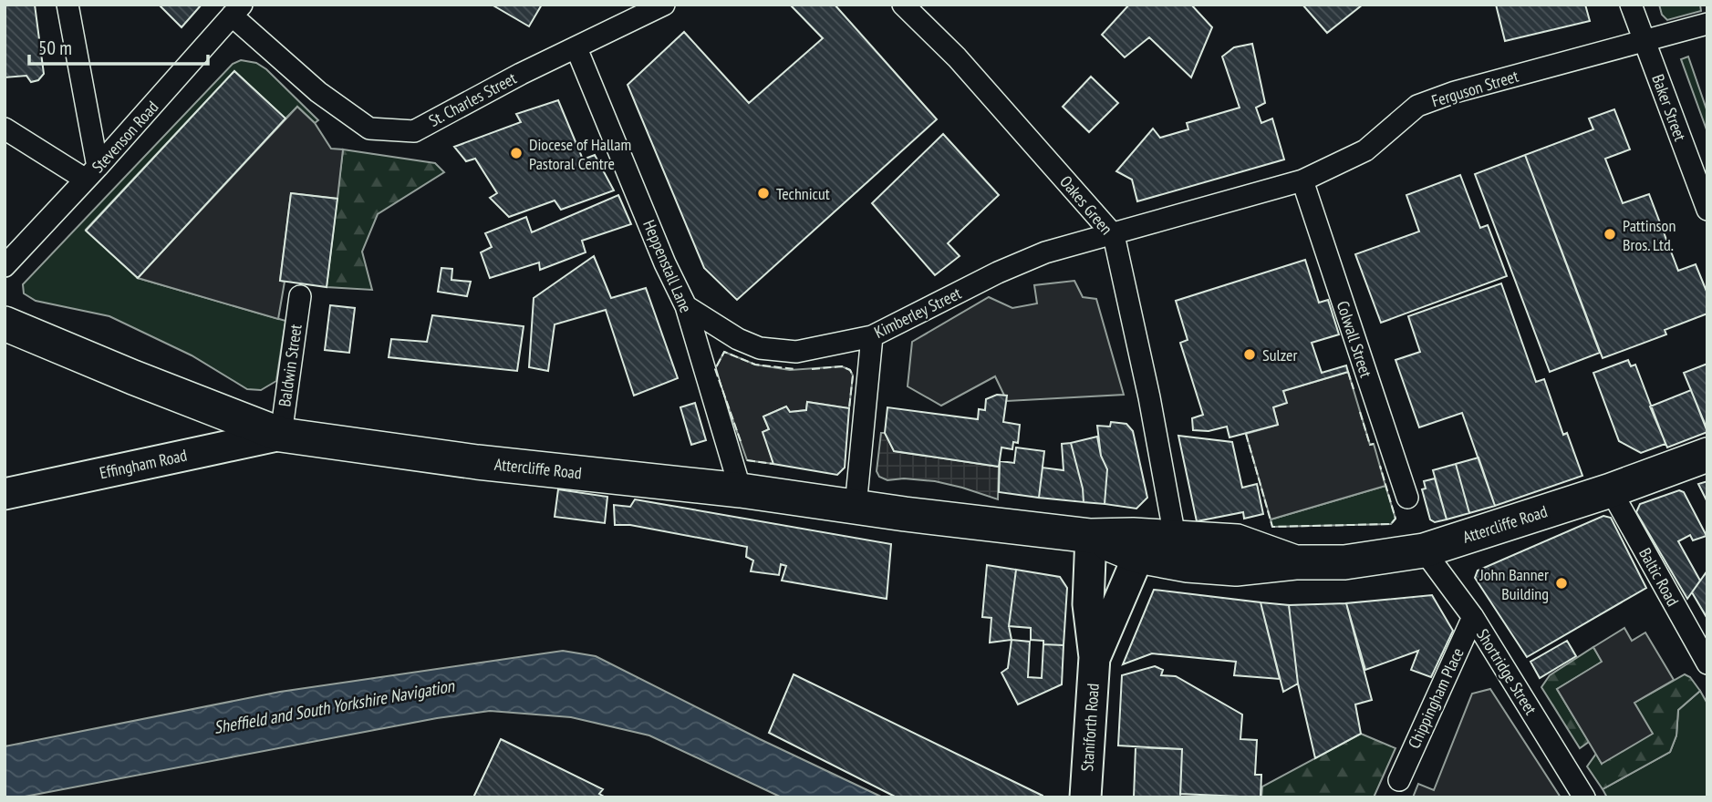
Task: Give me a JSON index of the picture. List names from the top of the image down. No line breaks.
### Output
{"streets":{"main road":["Effingham Road","Attercliffe Road","Staniforth Road"],"street":["Ferguson Street","St. Charles Street","Baker Street","Stevenson Road","Oakes Green","Heppenstall Lane","Kimberley Street","Colwall Street","Baldwin Street","Baltic Road","Shortridge Street","Chippingham Place"]},"crossings":[["Ferguson Street","Baker Street"],["Ferguson Street","Oakes Green"],["Ferguson Street","Kimberley Street"],["Ferguson Street","Colwall Street"],["St. Charles Street","Stevenson Road"],["St. Charles Street","Heppenstall Lane"],["Oakes Green","Kimberley Street"],["Oakes Green","Attercliffe Road"],["Heppenstall Lane","Kimberley Street"],["Heppenstall Lane","Attercliffe Road"],["Baldwin Street","Effingham Road"],["Baldwin Street","Attercliffe Road"],["Effingham Road","Attercliffe Road"],["Attercliffe Road","Baltic Road"],["Attercliffe Road","Shortridge Street"],["Attercliffe Road","Staniforth Road"],["Shortridge Street","Chippingham Place"]],"water":["Sheffield and South Yorkshire Navigation"],"places":["Diocese of Hallam Pastoral Centre","Technicut","Pattinson Bros. Ltd.","Sulzer","John Banner Building"],"scale_bar":"50 m"}
